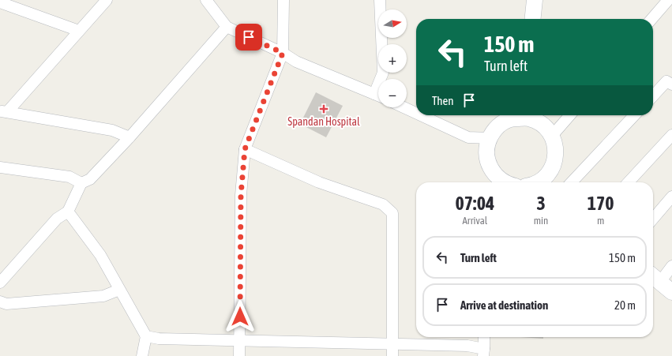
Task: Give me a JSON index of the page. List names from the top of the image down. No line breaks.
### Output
{"places":{"health":["Spandan Hospital"]},"north":"right","page":{"map_buttons":["+","−"],"turn":["150 m","Turn left"],"then":"Then","eta":["07:04","Arrival","3","min","170","m"],"list":[{"name":"Turn left","value":"150 m"},{"name":"Arrive at destination","value":"20 m"}]}}
